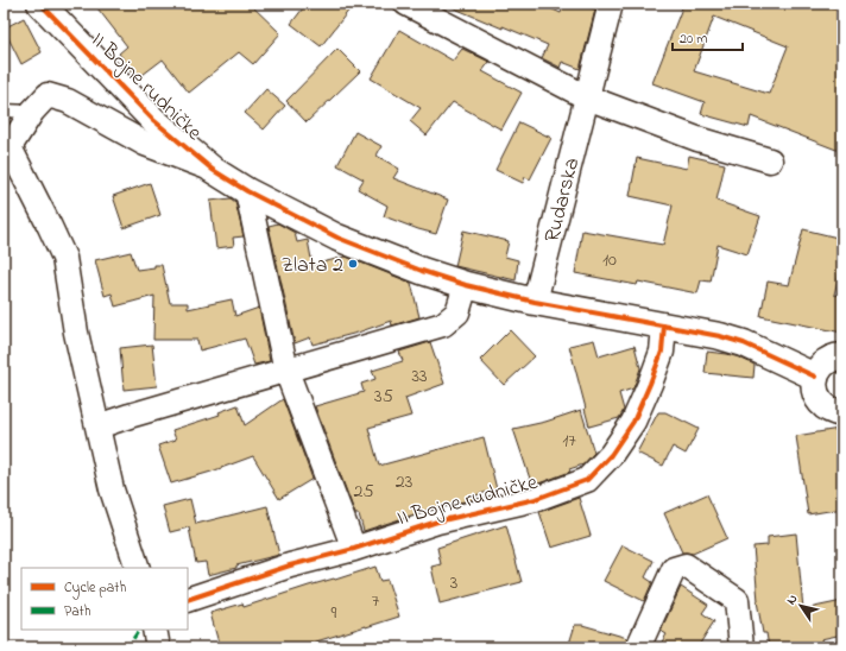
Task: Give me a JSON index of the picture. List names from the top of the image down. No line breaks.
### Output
{"streets":{"street":["II Bojne rudničke","Rudarska"]},"places":["Zlata 2"],"house_numbers":["10","33","35","17","23","25","3","7","9"],"legend":["Cycle path","Path"],"scale_bar":"20 m","north":"top left"}
